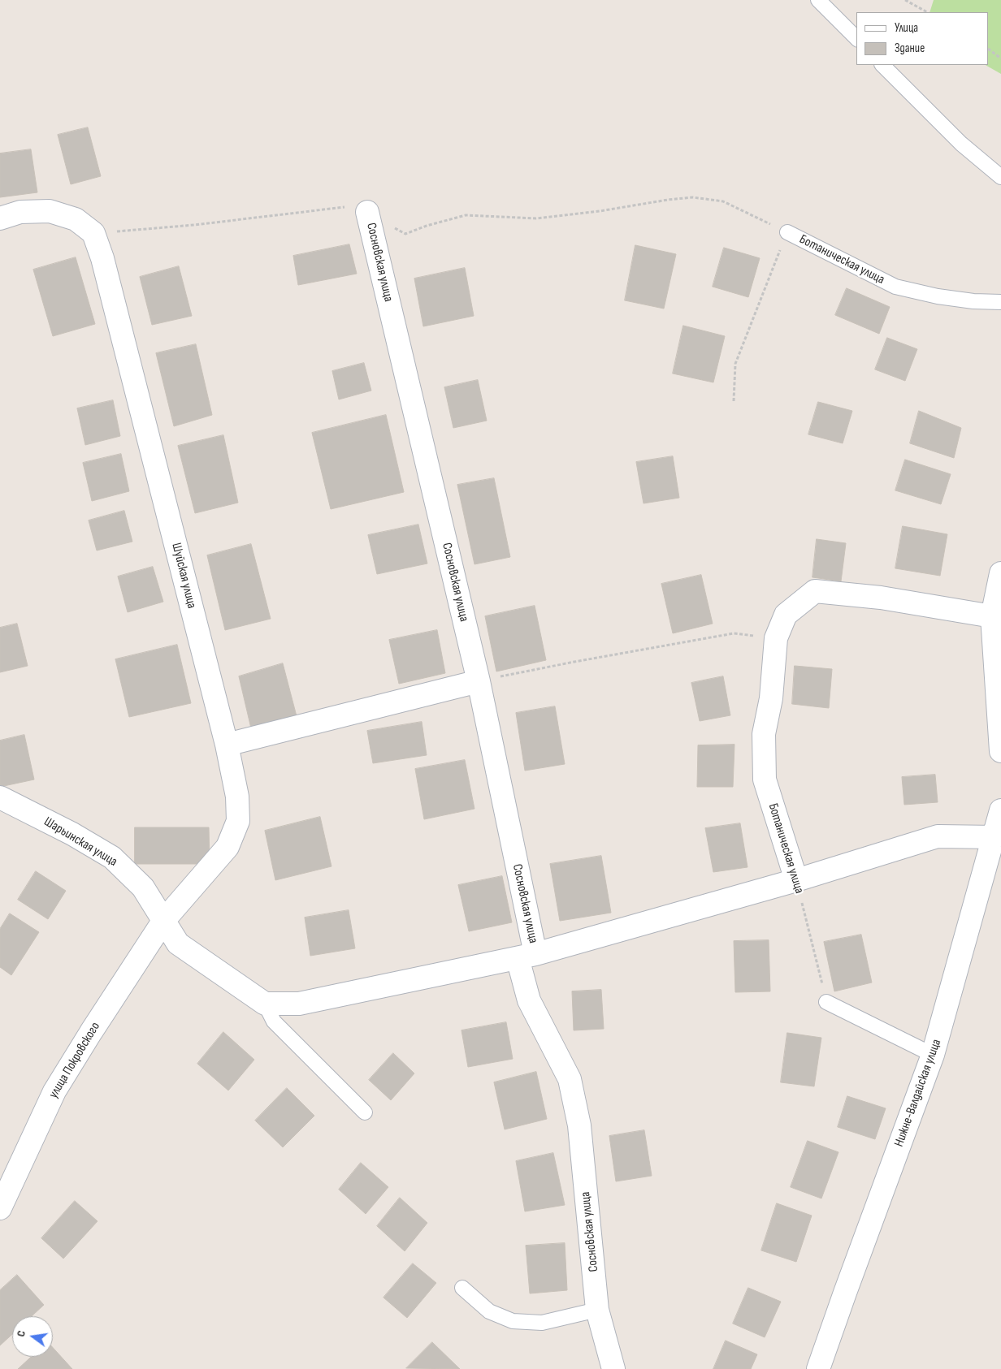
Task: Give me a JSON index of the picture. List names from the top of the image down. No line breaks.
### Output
{"streets":{"street":["Ботаническая улица","Сосновская улица","Шуйская улица","Шарьинская улица","улица Покровского","Нижне-Валдайская улица"]},"crossings":[["Шуйская улица","Шарьинская улица"],["Шуйская улица","улица Покровского"],["Шарьинская улица","улица Покровского"]],"legend":["Улица","Здание"],"north":"left"}
